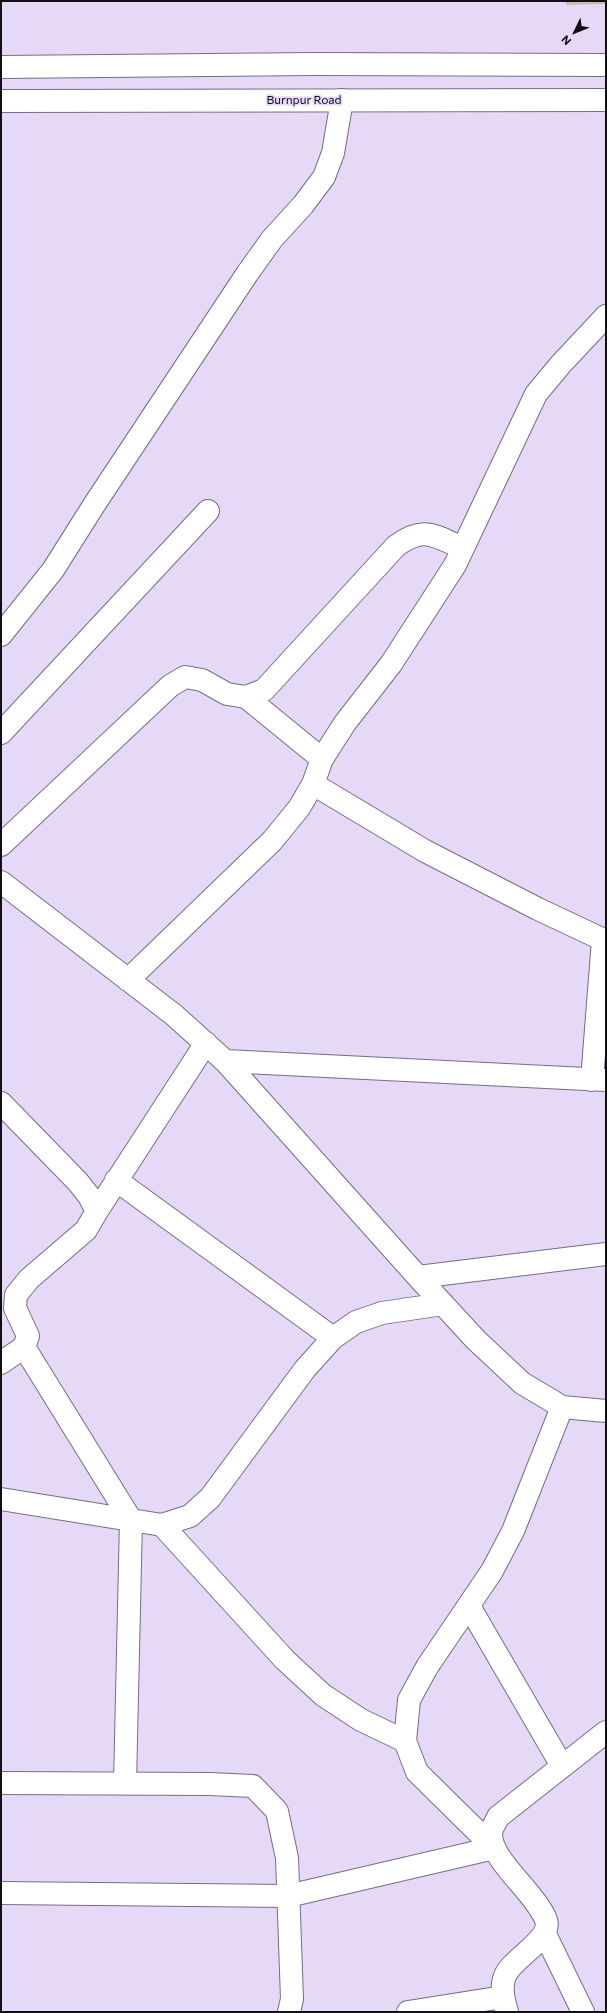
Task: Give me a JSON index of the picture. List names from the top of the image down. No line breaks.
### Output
{"streets":{"street":["Burnpur Road"]},"north":"bottom left"}
